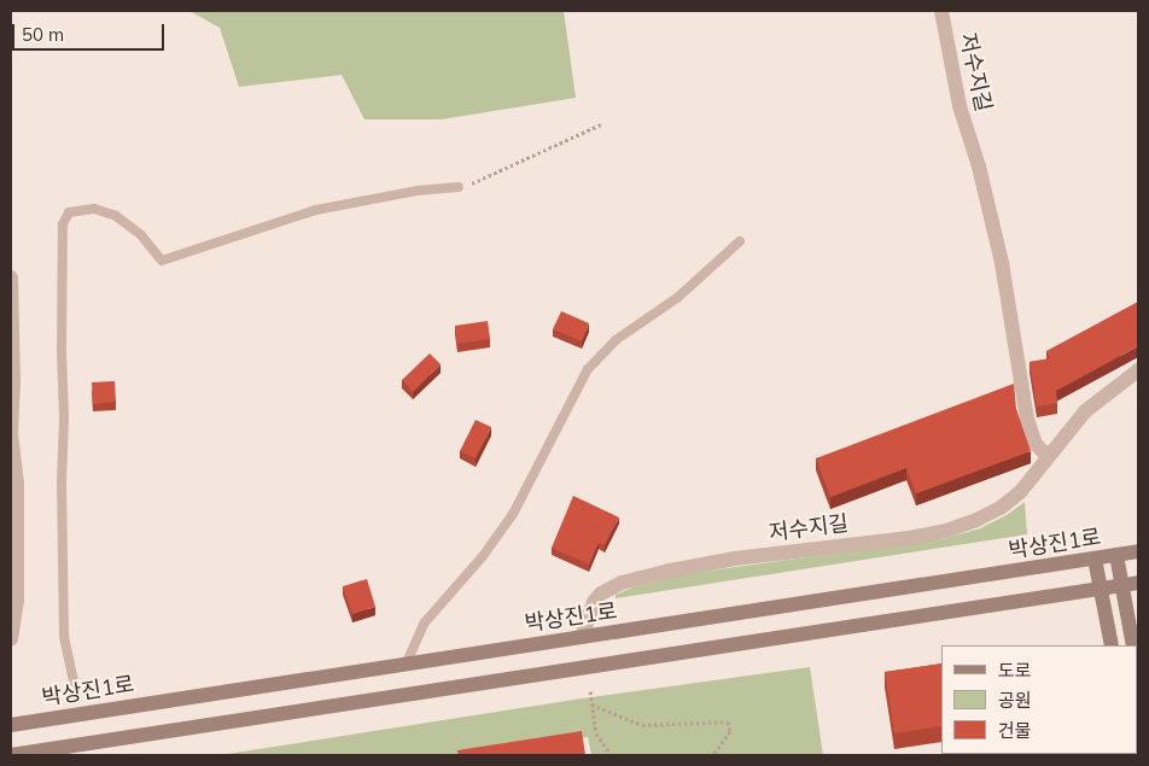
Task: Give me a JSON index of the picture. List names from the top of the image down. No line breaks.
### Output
{"streets":{"street":["저수지길","박상진1로"]},"crossings":[["저수지길","박상진1로"]],"legend":["도로","공원","건물"],"scale_bar":"50 m"}
